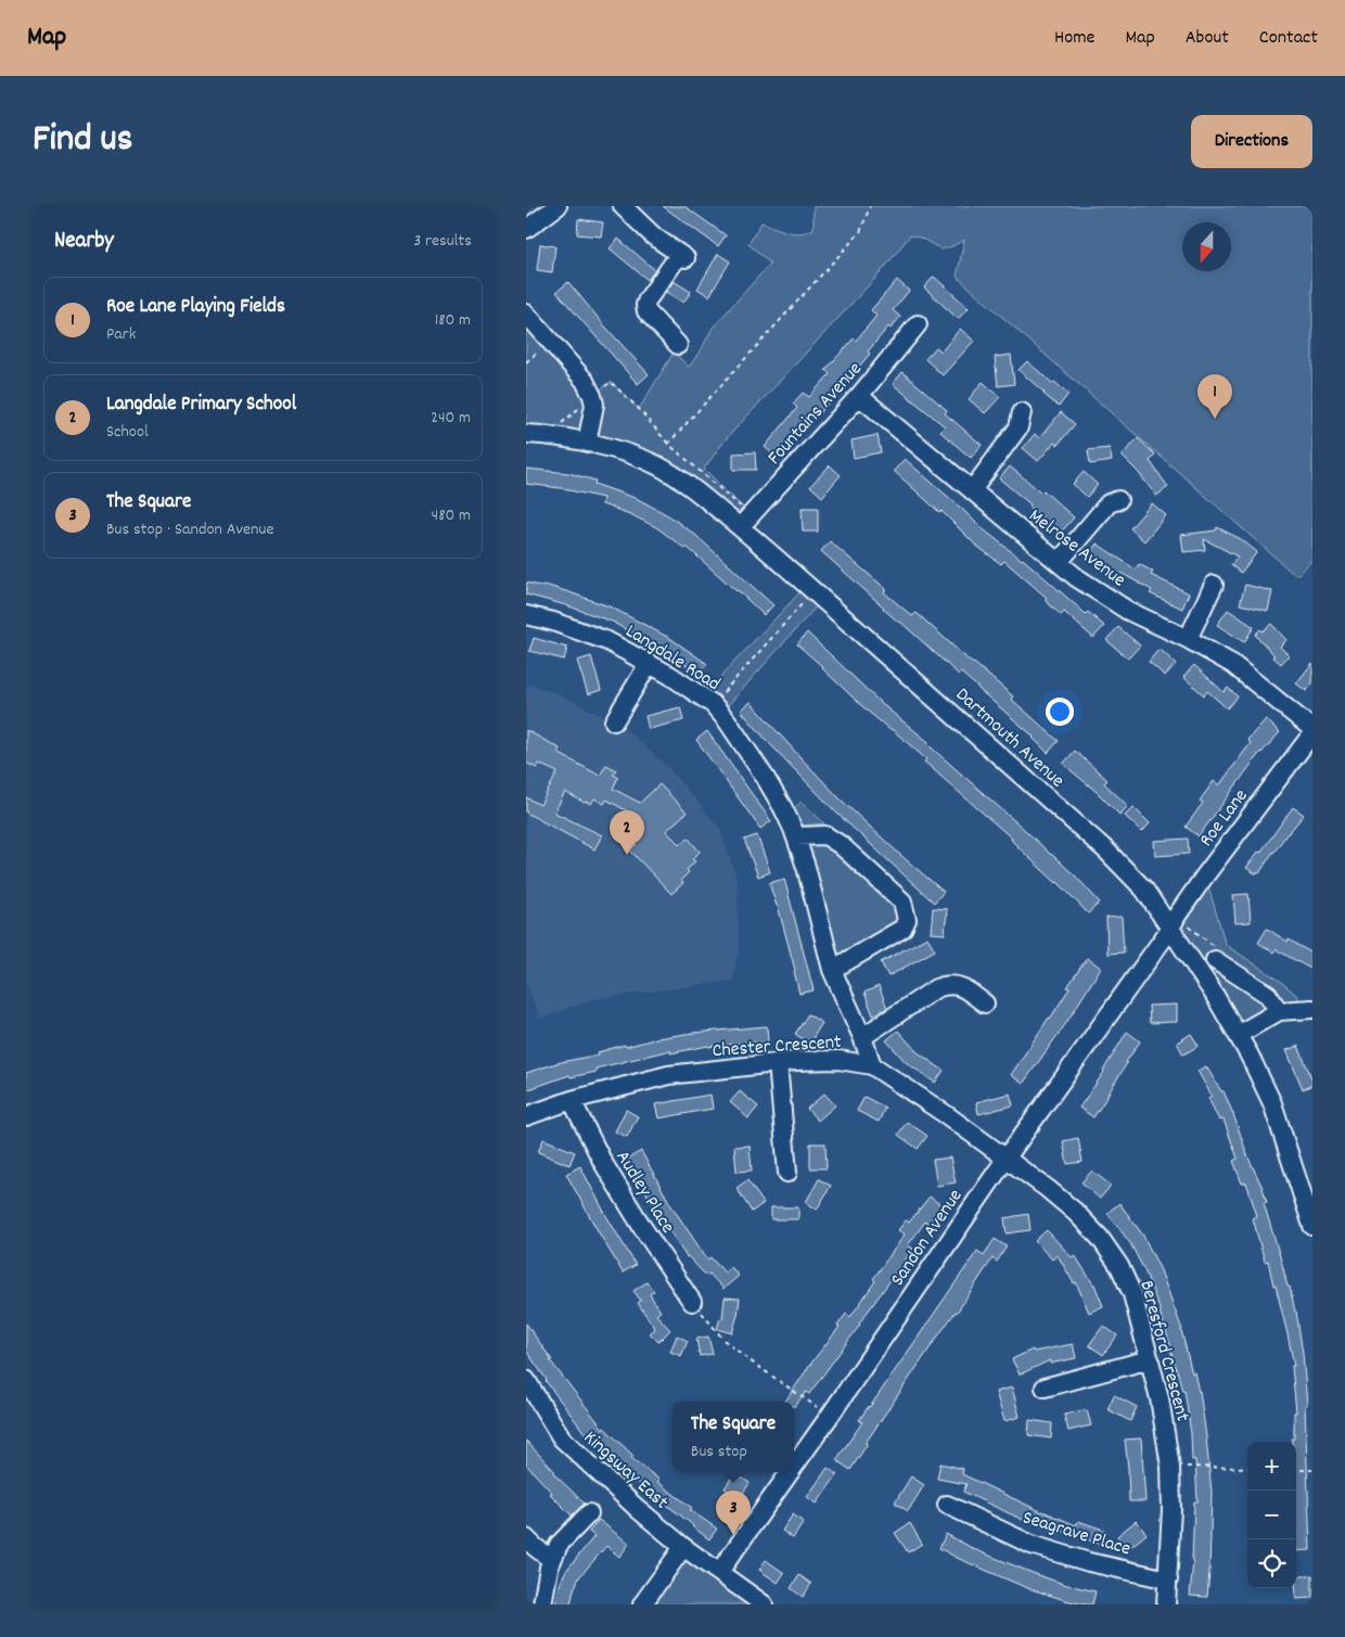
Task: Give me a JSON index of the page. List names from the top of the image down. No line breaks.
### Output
{"streets":{"street":["Fountains Avenue","Melrose Avenue","Langdale Road","Dartmouth Avenue","Roe Lane","Chester Crescent","Audley Place","Sandon Avenue","Beresford Crescent","Kingsway East","Seagrave Place"]},"crossings":[["Fountains Avenue","Melrose Avenue"],["Fountains Avenue","Dartmouth Avenue"],["Langdale Road","Chester Crescent"],["Dartmouth Avenue","Roe Lane"],["Dartmouth Avenue","Sandon Avenue"],["Roe Lane","Sandon Avenue"],["Chester Crescent","Audley Place"],["Chester Crescent","Sandon Avenue"],["Chester Crescent","Beresford Crescent"],["Sandon Avenue","Beresford Crescent"],["Sandon Avenue","Kingsway East"],["Beresford Crescent","Seagrave Place"]],"north":"bottom","page":{"header":"Map","nav":["Home","Map","About","Contact"],"title":"Find us","buttons":"Directions","heading":["Nearby","3 results"],"list":[{"mark":"1","name":"Roe Lane Playing Fields","note":"Park","value":"180 m"},{"mark":"2","name":"Langdale Primary School","note":"School","value":"240 m"},{"mark":"3","name":"The Square","note":"Bus stop · Sandon Avenue","value":"480 m"}],"pins":["1","2","3"],"popup":["The Square","Bus stop"],"map_buttons":["+","−"]}}
